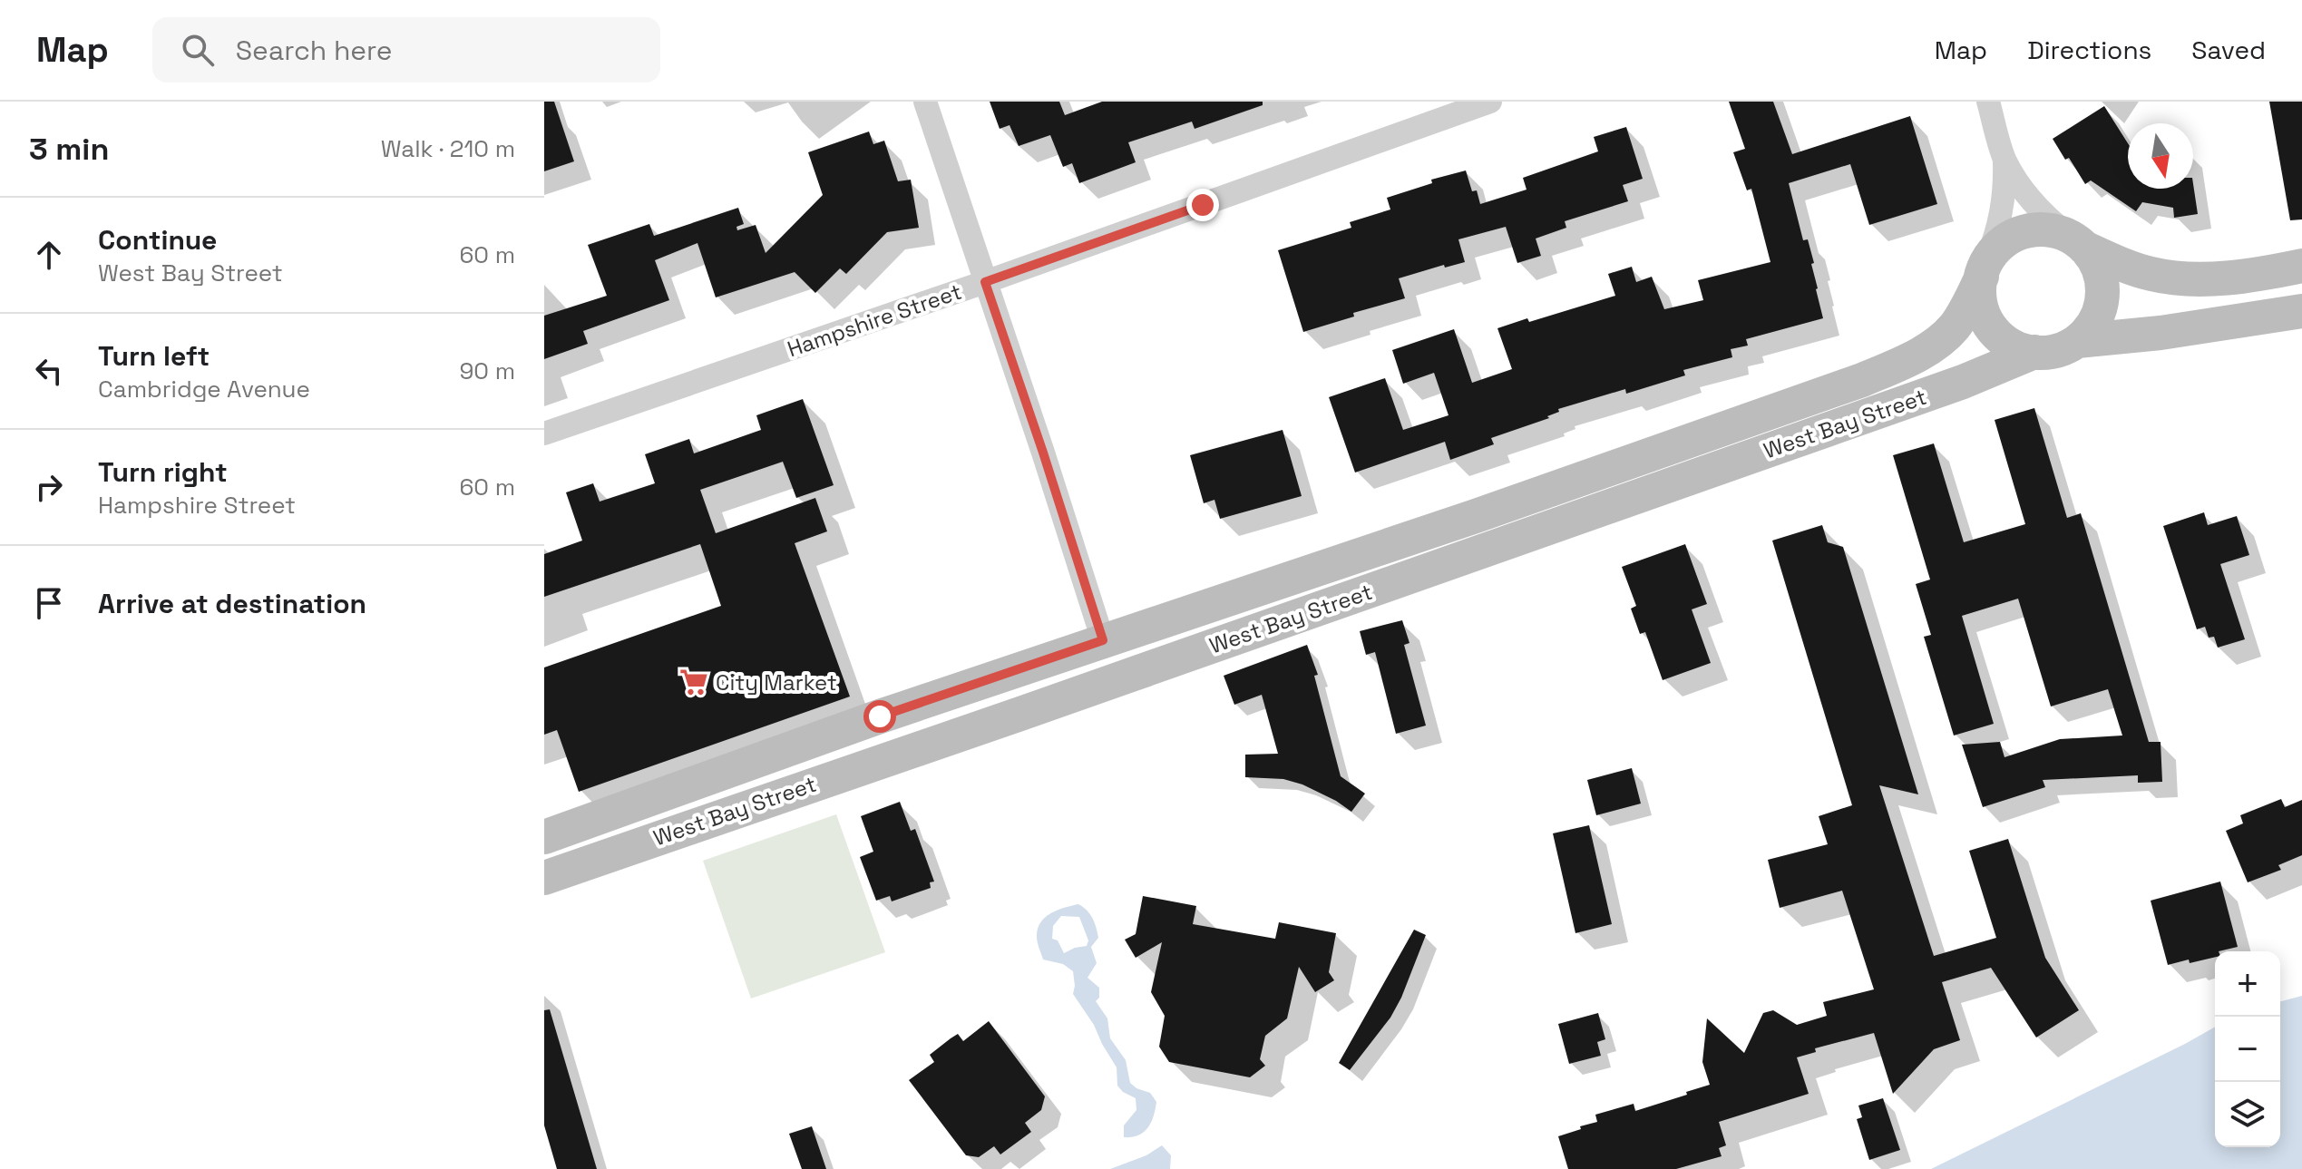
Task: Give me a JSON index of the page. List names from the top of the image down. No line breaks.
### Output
{"streets":{"main road":["West Bay Street"],"street":["Hampshire Street"]},"places":{"supermarket":["City Market"]},"north":"bottom","page":{"header":"Map","search":"Search here","nav":["Map","Directions","Saved"],"heading":["3 min","Walk · 210 m"],"list":[["Continue","West Bay Street","60 m"],["Turn left","Cambridge Avenue","90 m"],["Turn right","Hampshire Street","60 m"],"Arrive at destination"],"map_buttons":["+","−"]}}
